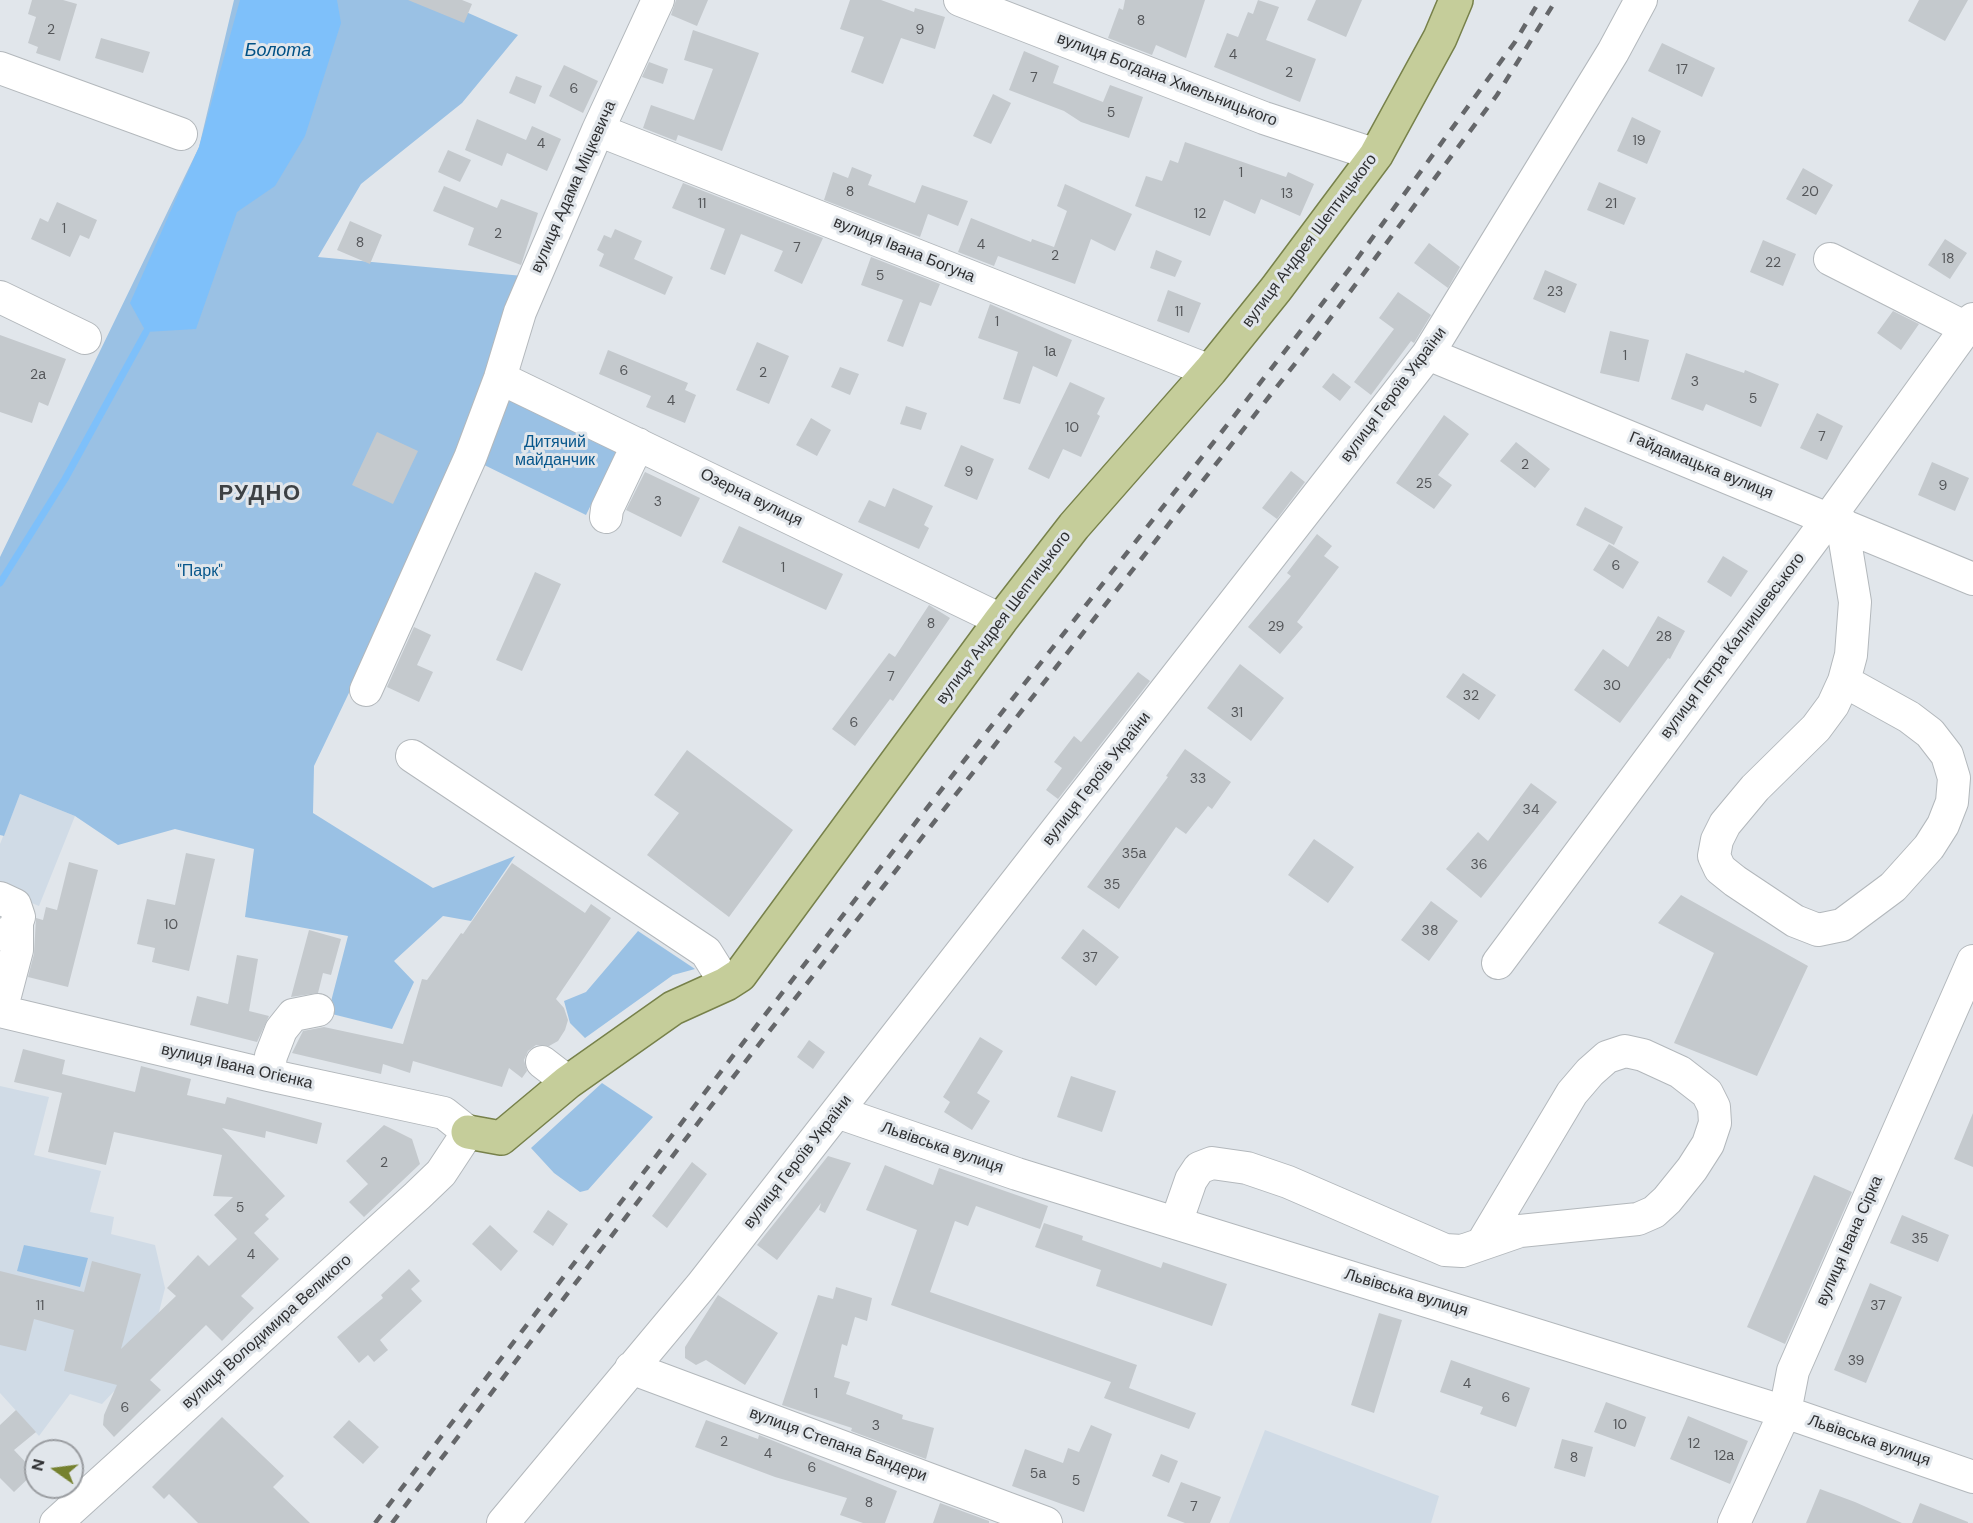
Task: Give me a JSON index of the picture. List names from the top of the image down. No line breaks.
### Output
{"streets":{"main road":["вулиця Андрея Шептицького"],"street":["вулиця Богдана Хмельницького","вулиця Адама Міцкевича","вулиця Івана Богуна","вулиця Героїв України","Гайдамацька вулиця","Озерна вулиця","вулиця Петра Калнишевського","вулиця Івана Огієнка","Львівська вулиця","вулиця Івана Сірка","вулиця Володимира Великого","вулиця Степана Бандери"]},"crossings":[["вулиця Богдана Хмельницького","вулиця Андрея Шептицького"],["вулиця Адама Міцкевича","вулиця Івана Богуна"],["вулиця Адама Міцкевича","Озерна вулиця"],["вулиця Андрея Шептицького","вулиця Івана Богуна"],["вулиця Андрея Шептицького","Озерна вулиця"],["вулиця Андрея Шептицького","вулиця Івана Огієнка"],["вулиця Андрея Шептицького","вулиця Володимира Великого"],["вулиця Героїв України","Гайдамацька вулиця"],["вулиця Героїв України","Львівська вулиця"],["вулиця Героїв України","вулиця Степана Бандери"],["Гайдамацька вулиця","вулиця Петра Калнишевського"],["вулиця Івана Огієнка","вулиця Володимира Великого"],["Львівська вулиця","вулиця Івана Сірка"]],"districts":["РУДНО"],"water":["Болота"],"parks":["Дитячий майданчик","\"Парк\""],"house_numbers":["8","2","9","4","17","2","7","6","5","19","4","1","8","20","13","11","21","12","1","2","8","4","7","2","18","22","5","23","11","1","1а","1","6","2","2а","3","5","4","10","7","2","9","25","9","3","6","1","8","29","28","7","30","32","31","6","33","34","35а","36","35","10","38","37","2","5","35","4","11","37","39","4","1","6","6","10","3","2","12","4","12а","8","6","5а","5","8","7"],"north":"left"}
